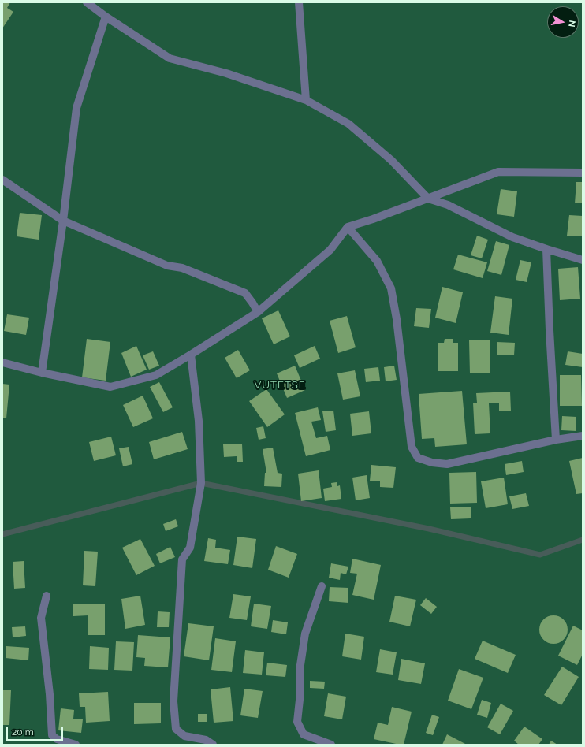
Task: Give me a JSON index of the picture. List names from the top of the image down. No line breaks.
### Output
{"districts":["VUTETSE"],"scale_bar":"20 m","north":"right"}
